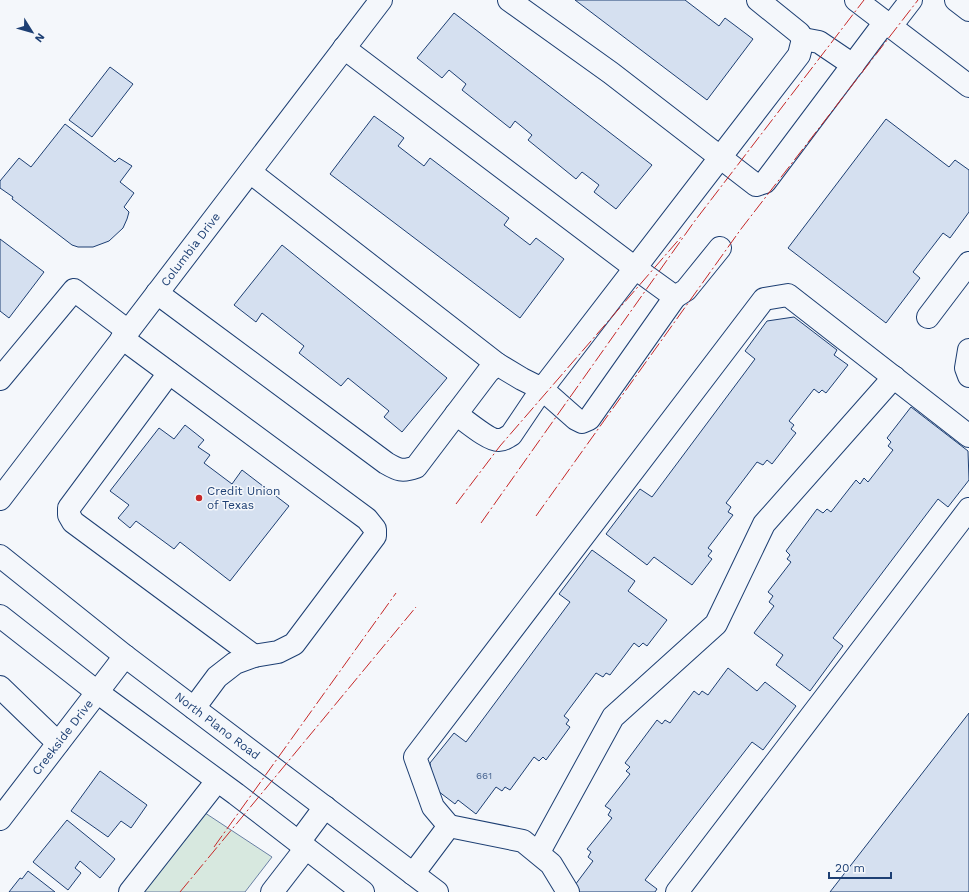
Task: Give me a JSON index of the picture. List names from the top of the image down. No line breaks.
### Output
{"streets":{"main road":["Columbia Drive","North Plano Road","Creekside Drive"]},"crossings":[["North Plano Road","Creekside Drive"]],"places":["Credit Union of Texas"],"house_numbers":["661"],"scale_bar":"20 m","north":"bottom right"}
